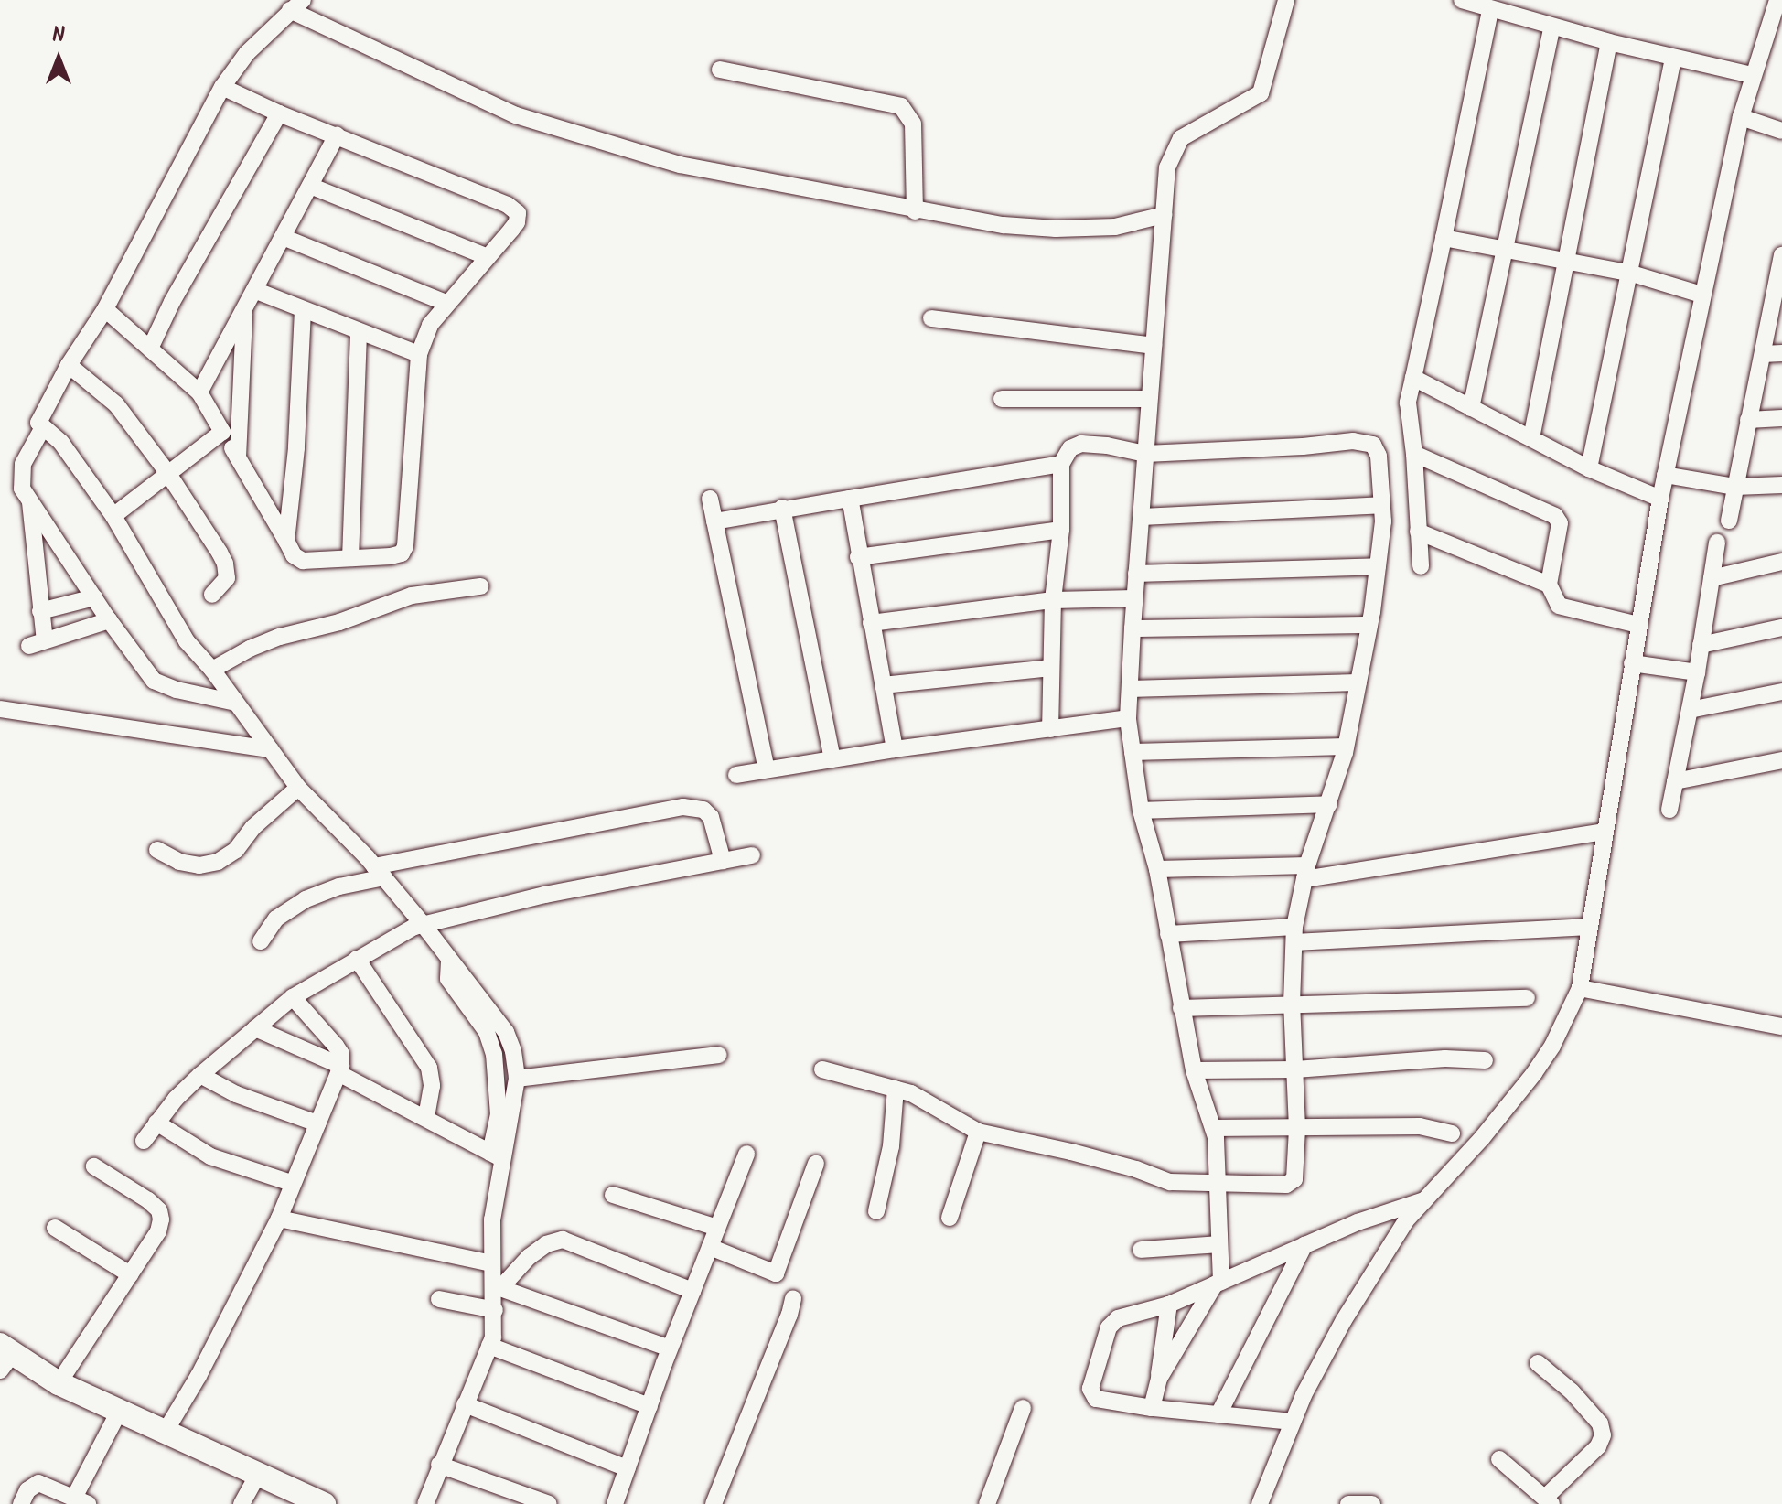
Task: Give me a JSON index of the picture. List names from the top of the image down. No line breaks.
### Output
{"north":"top"}
